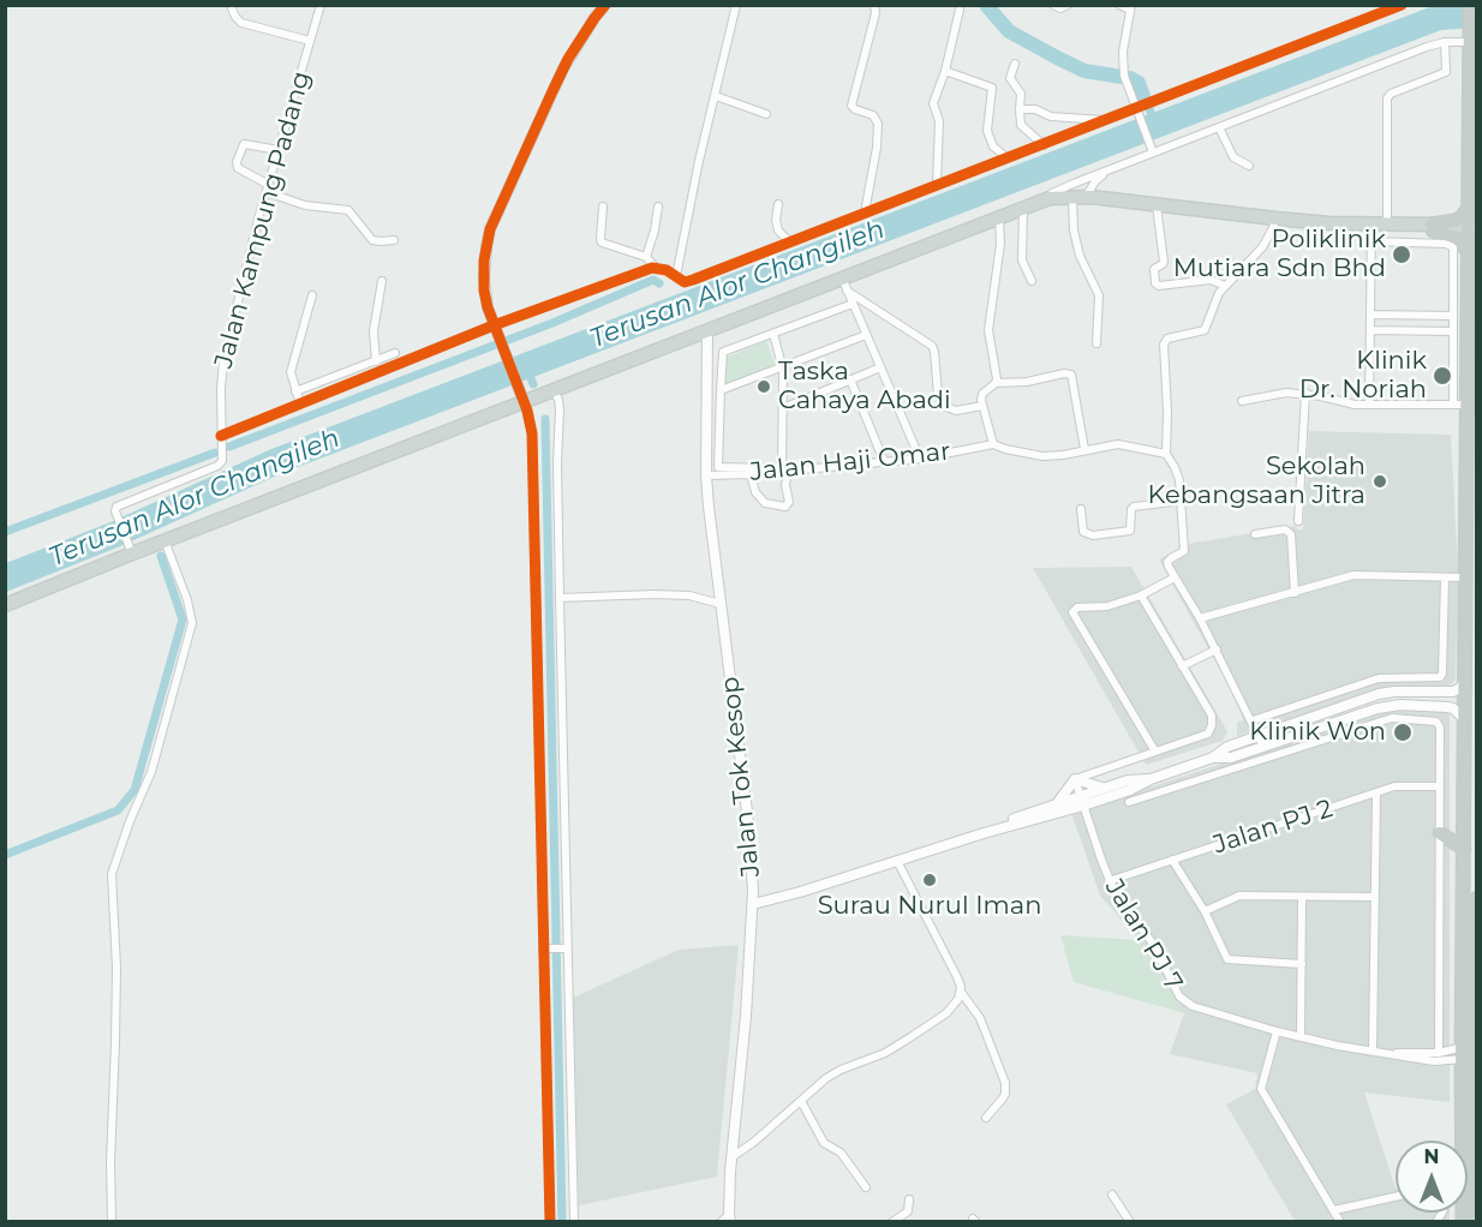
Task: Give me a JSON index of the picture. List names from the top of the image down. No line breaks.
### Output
{"streets":{"street":["Jalan Kampung Padang","Jalan Haji Omar","Jalan Tok Kesop","Jalan PJ 2","Jalan PJ 7"]},"crossings":[["Jalan Haji Omar","Jalan Tok Kesop"],["Jalan PJ 2","Jalan PJ 7"]],"water":["Terusan Alor Changileh"],"places":["Poliklinik Mutiara Sdn Bhd","Klinik Dr. Noriah","Taska Cahaya Abadi","Sekolah Kebangsaan Jitra","Klinik Won","Surau Nurul Iman"],"north":"top"}
